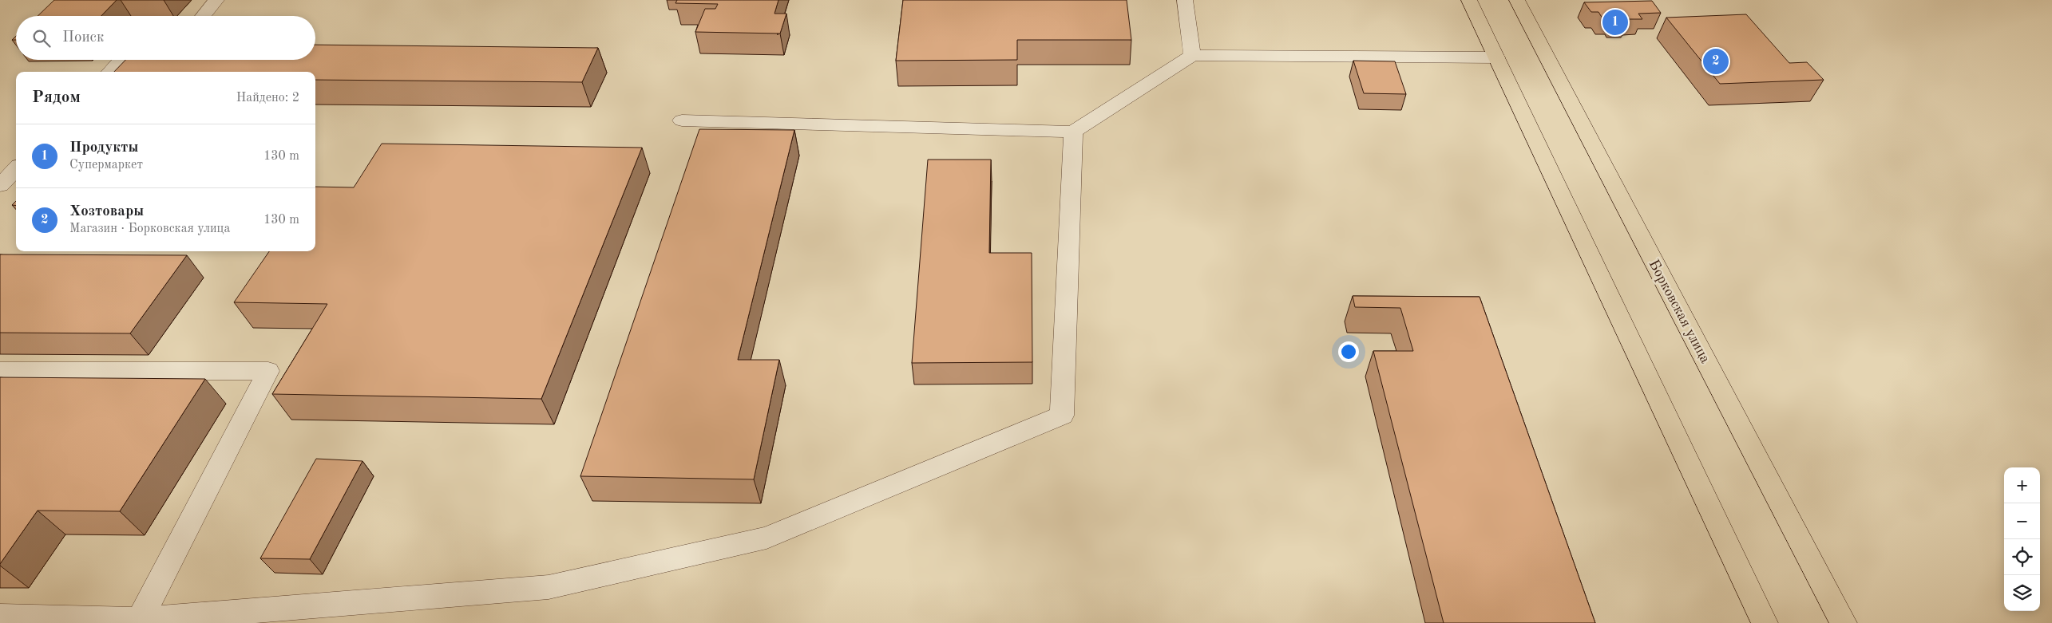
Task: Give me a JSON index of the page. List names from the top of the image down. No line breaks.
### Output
{"streets":{"main road":["Борковская улица"]},"page":{"pins":["1","2"],"search":"Поиск","heading":["Рядом","Найдено: 2"],"list":[{"mark":"1","name":"Продукты","note":"Супермаркет","value":"130 m"},{"mark":"2","name":"Хозтовары","note":"Магазин · Борковская улица","value":"130 m"}],"map_buttons":["+","−"]}}
